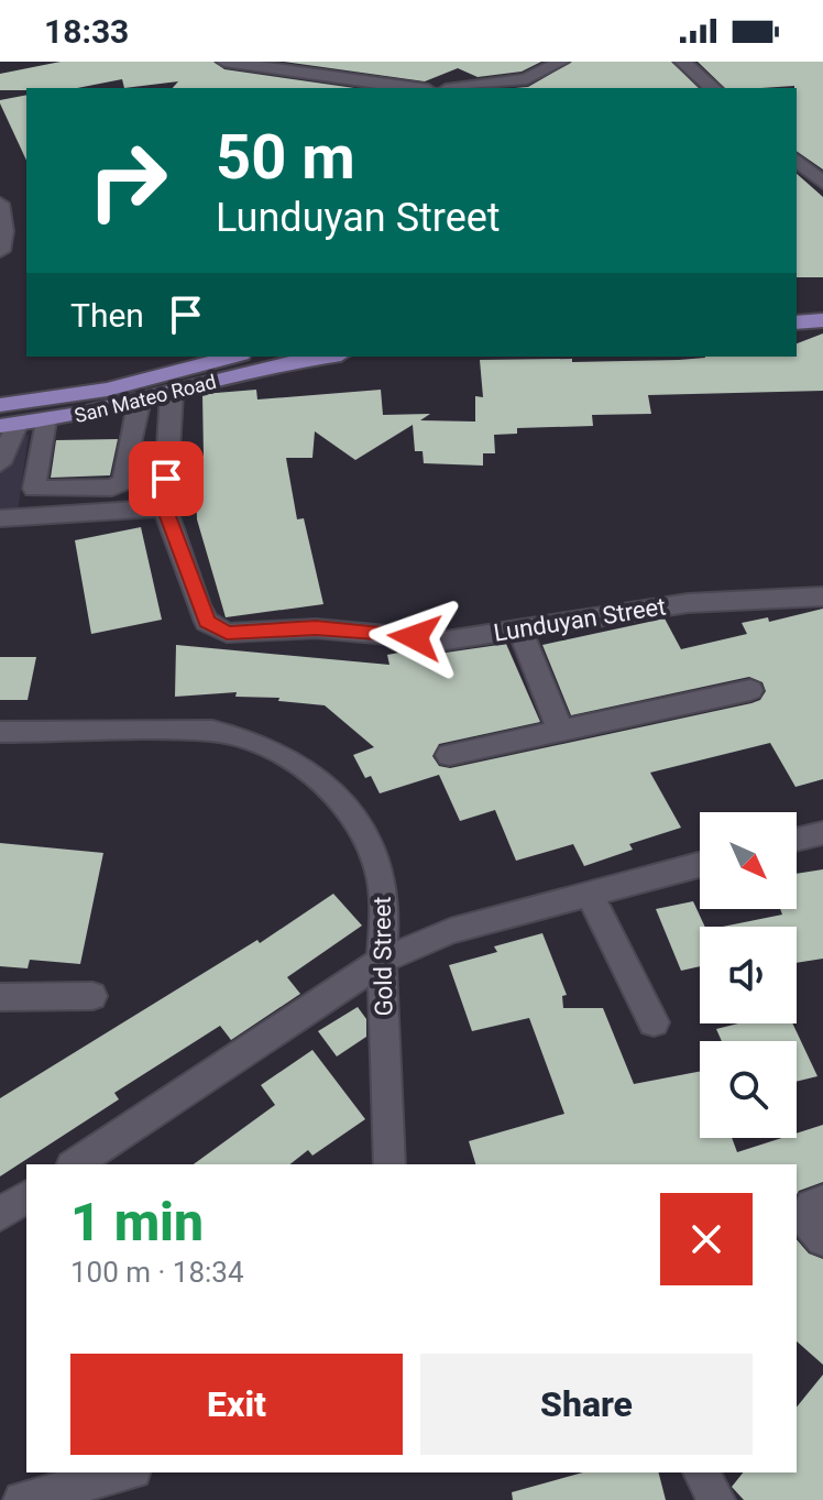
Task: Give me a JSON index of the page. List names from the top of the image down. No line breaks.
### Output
{"streets":{"main road":["San Mateo Road"],"street":["Lunduyan Street","Gold Street"]},"crossings":[["San Mateo Road","Lunduyan Street"]],"north":"bottom right","page":{"status":"18:33","turn":["50 m","Lunduyan Street"],"then":"Then","heading":["1 min","100 m · 18:34"],"buttons":["Exit","Share"]}}
